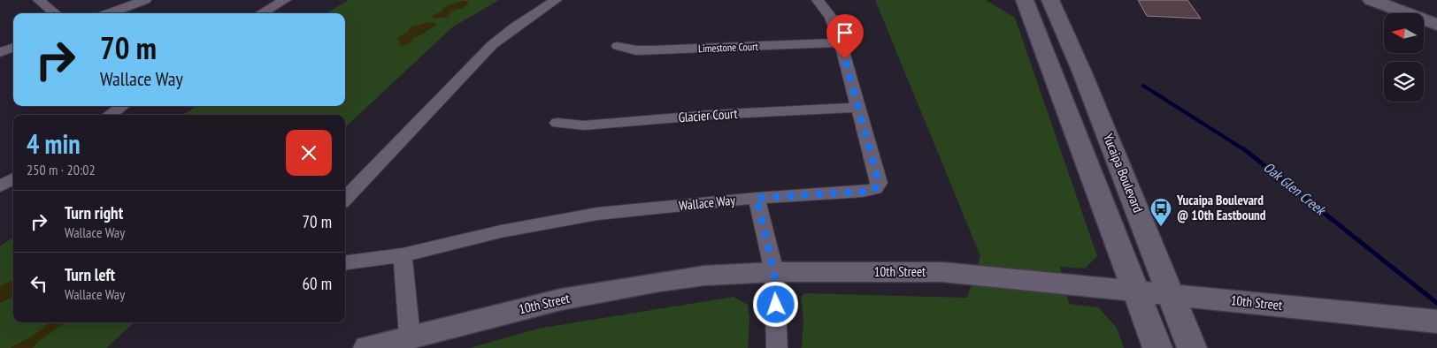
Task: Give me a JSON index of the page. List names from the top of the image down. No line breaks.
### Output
{"streets":{"main road":["Yucaipa Boulevard","10th Street"],"street":["Limestone Court","Glacier Court","Wallace Way"]},"crossings":[["Limestone Court","Wallace Way"],["Glacier Court","Wallace Way"],["Yucaipa Boulevard","10th Street"]],"water":["Oak Glen Creek"],"places":{"bus stop":["Yucaipa Boulevard @ 10th Eastbound"]},"north":"left","page":{"turn":["70 m","Wallace Way"],"heading":["4 min","250 m · 20:02"],"list":[{"name":"Turn right","note":"Wallace Way","value":"70 m"},{"name":"Turn left","note":"Wallace Way","value":"60 m"}]}}
